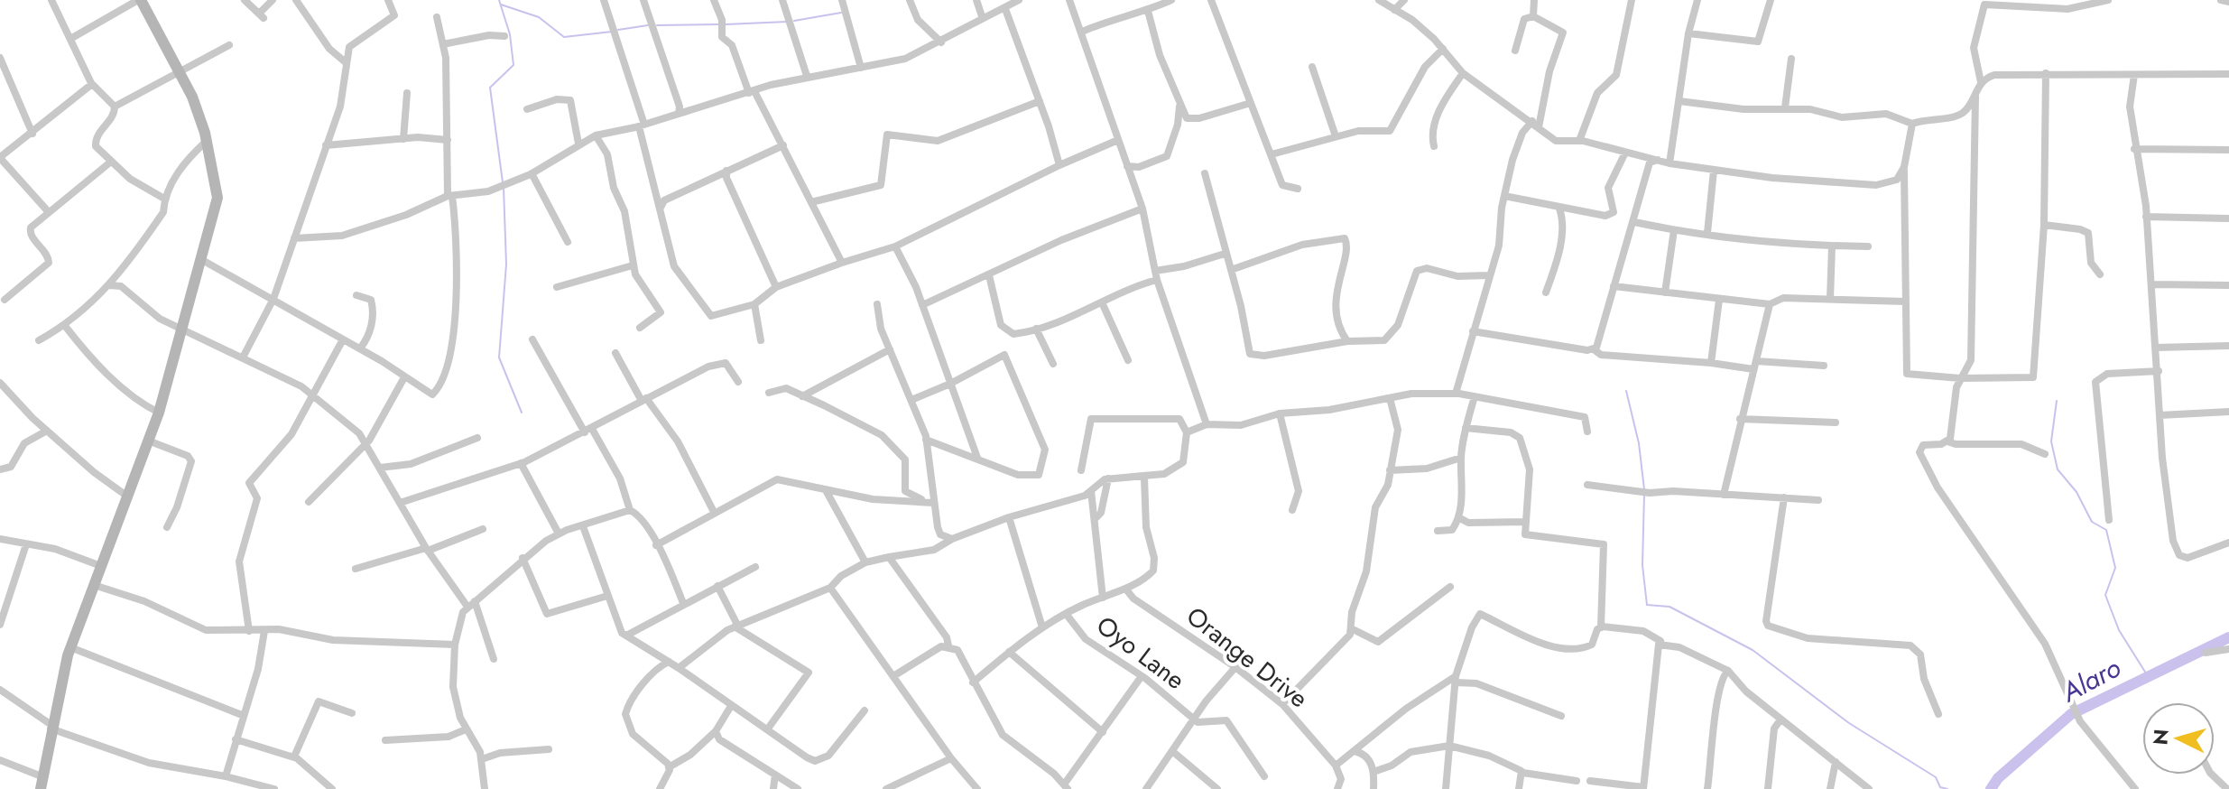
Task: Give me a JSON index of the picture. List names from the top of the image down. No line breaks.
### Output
{"streets":{"street":["Oyo Lane","Orange Drive"]},"water":["Alaro"],"north":"left"}
